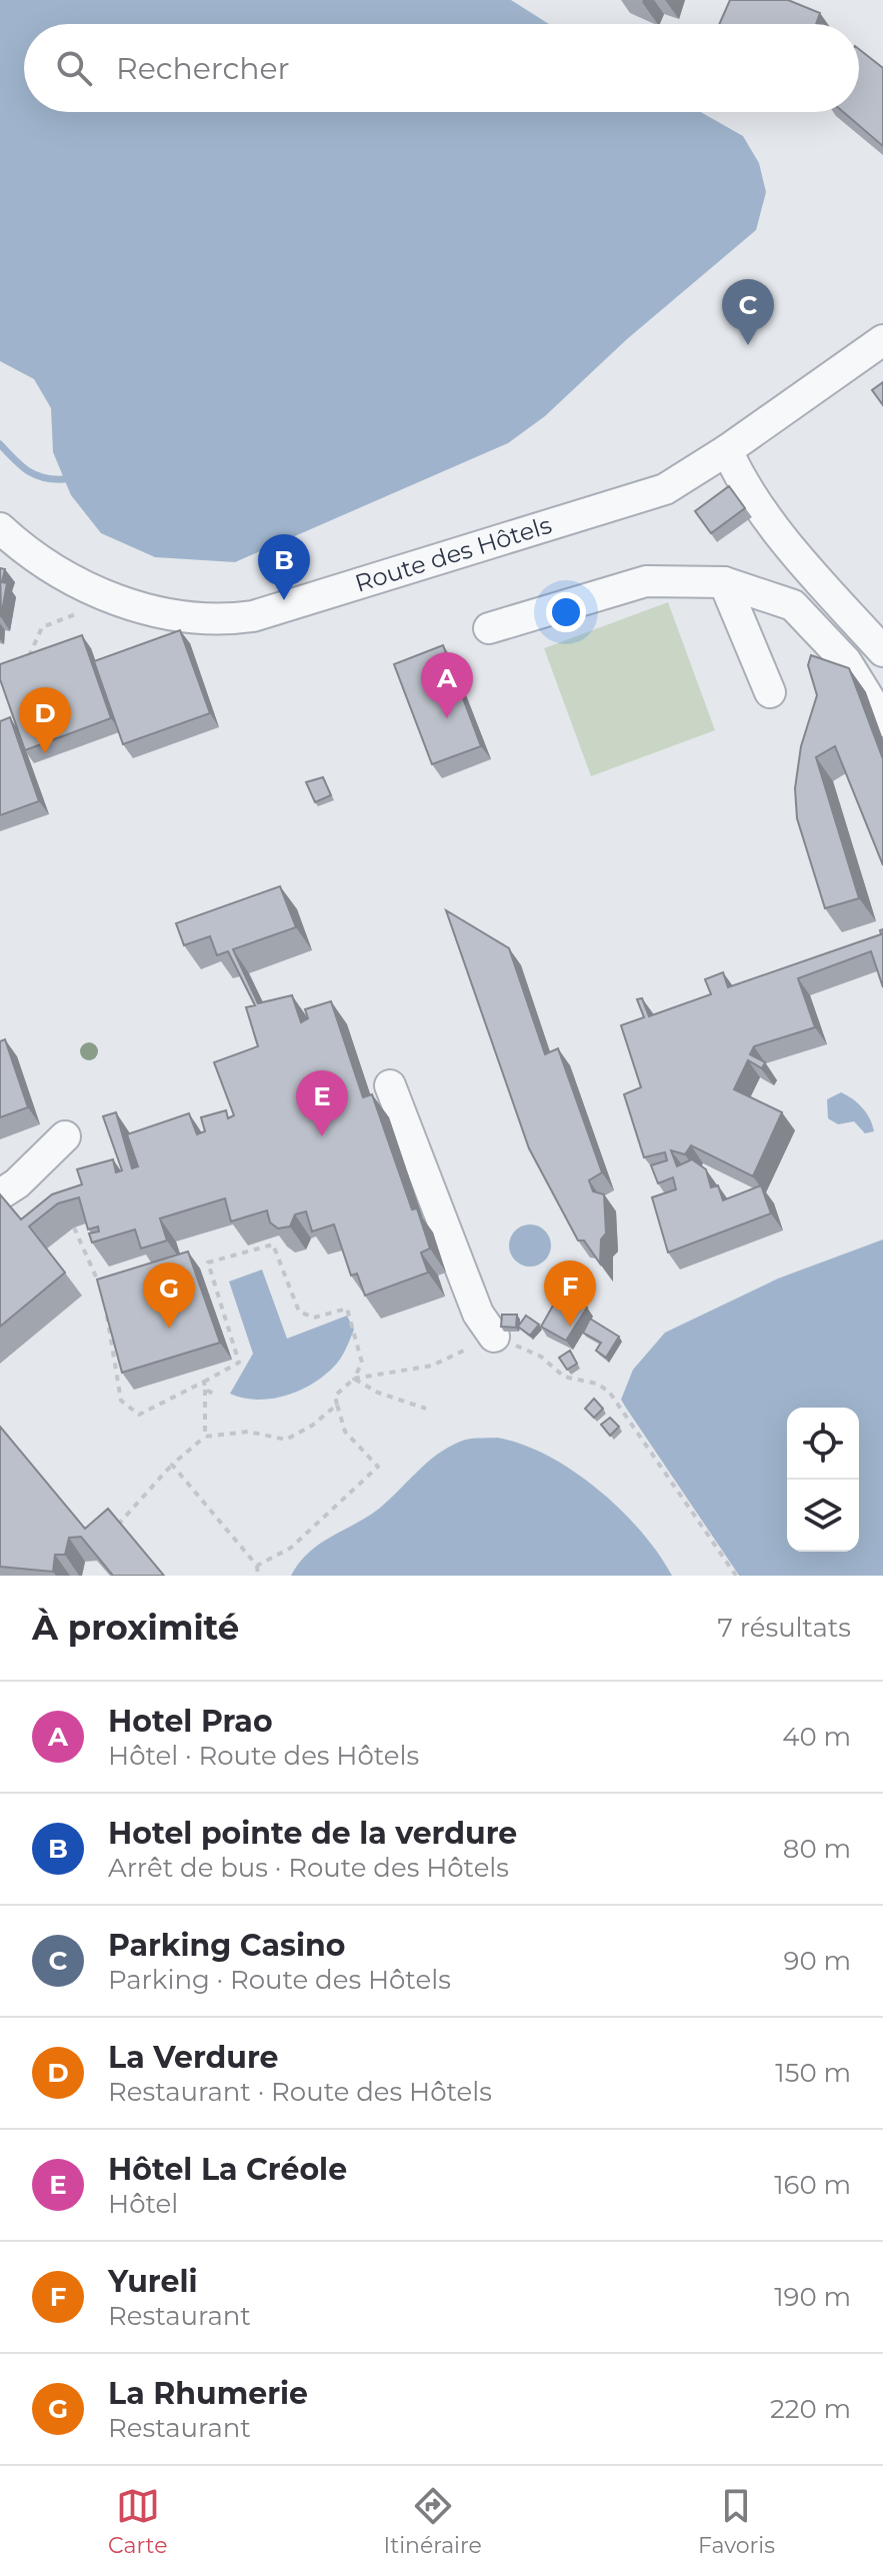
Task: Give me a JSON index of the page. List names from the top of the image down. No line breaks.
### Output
{"streets":{"street":["Route des Hôtels"]},"page":{"search":"Rechercher","pins":["C","B","A","D","E","F","G"],"heading":["À proximité","7 résultats"],"list":[{"mark":"A","name":"Hotel Prao","note":"Hôtel · Route des Hôtels","value":"40 m"},{"mark":"B","name":"Hotel pointe de la verdure","note":"Arrêt de bus · Route des Hôtels","value":"80 m"},{"mark":"C","name":"Parking Casino","note":"Parking · Route des Hôtels","value":"90 m"},{"mark":"D","name":"La Verdure","note":"Restaurant · Route des Hôtels","value":"150 m"},{"mark":"E","name":"Hôtel La Créole","note":"Hôtel","value":"160 m"},{"mark":"F","name":"Yureli","note":"Restaurant","value":"190 m"},{"mark":"G","name":"La Rhumerie","note":"Restaurant","value":"220 m"}],"nav":["Carte","Itinéraire","Favoris"]}}
